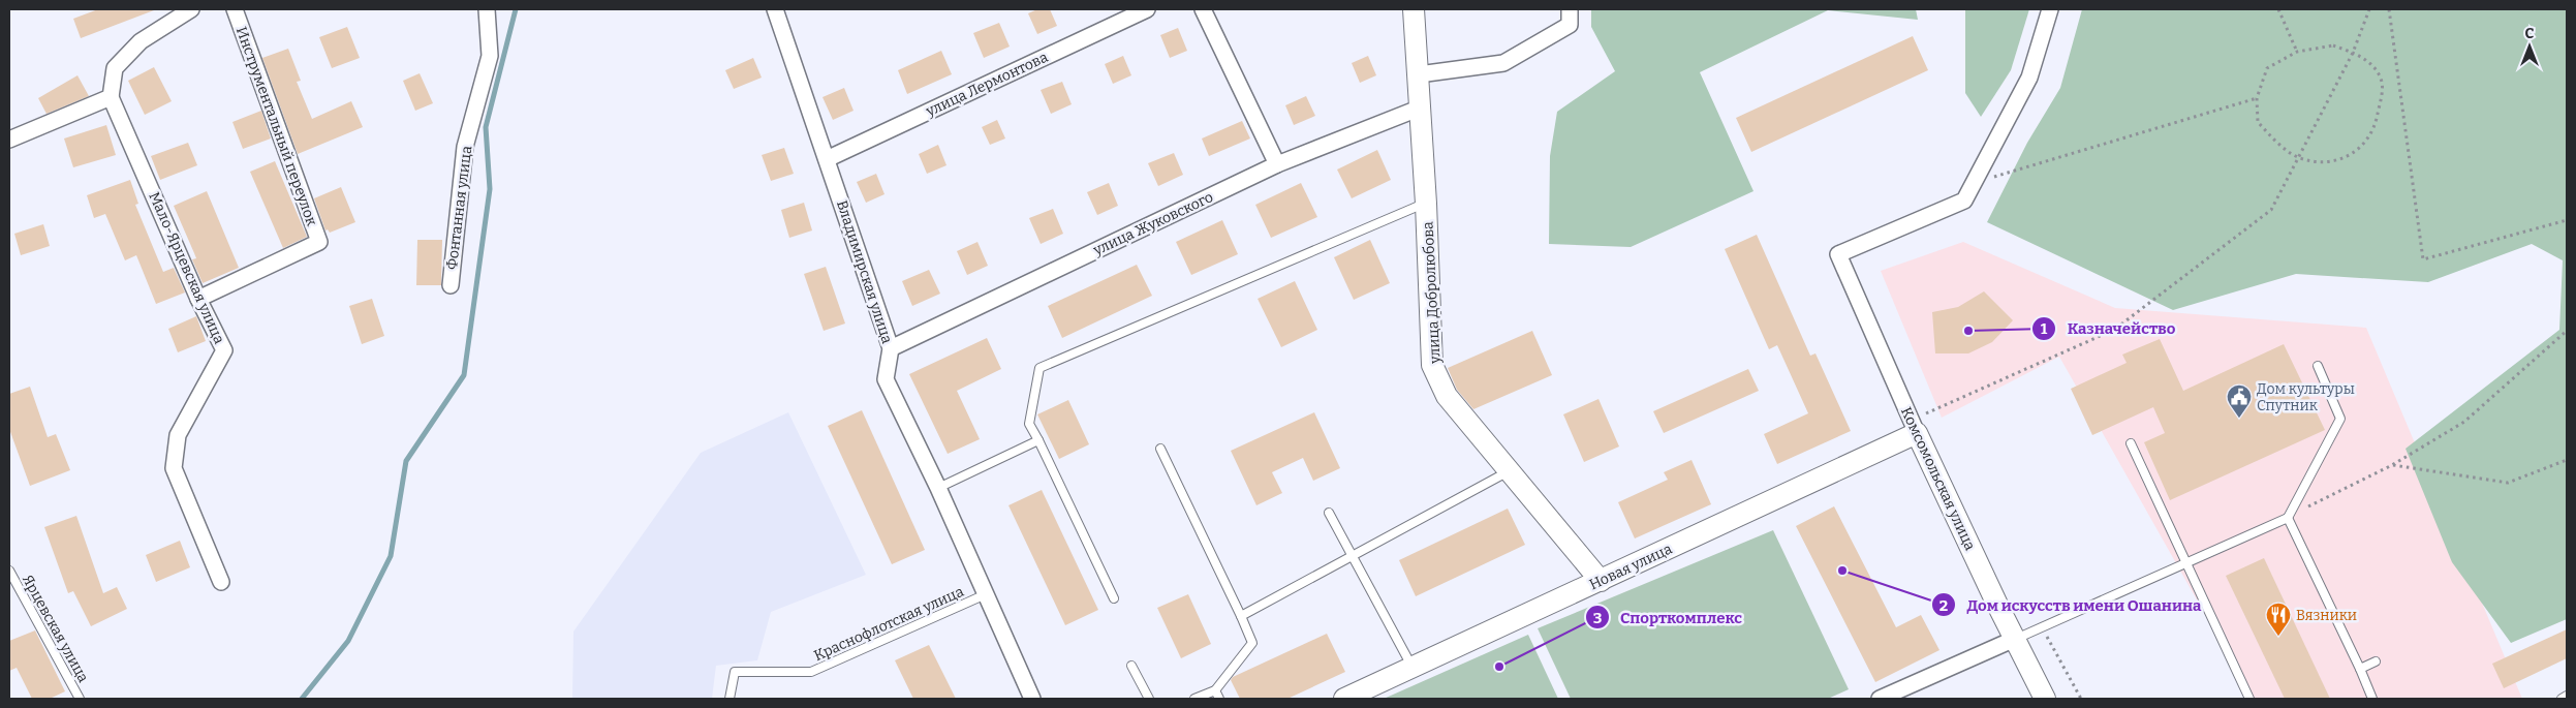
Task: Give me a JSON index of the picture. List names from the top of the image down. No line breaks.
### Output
{"streets":{"street":["улица Лермонтова","Инструментальный переулок","Фонтанная улица","улица Жуковского","Мало-Ярцевская улица","Владимирская улица","улица Добролюбова","Комсомольская улица","Новая улица"],"lane":["Краснофлотская улица","Ярцевская улица"]},"crossings":[["улица Лермонтова","Владимирская улица"],["Инструментальный переулок","Мало-Ярцевская улица"],["улица Жуковского","Владимирская улица"],["улица Жуковского","улица Добролюбова"],["Владимирская улица","Краснофлотская улица"],["улица Добролюбова","Новая улица"],["Комсомольская улица","Новая улица"]],"places":{"other":["Казначейство","Дом искусств имени Ошанина","Спорткомплекс"],"public building":["Дом культуры Спутник"],"restaurant":["Вязники"]},"north":"top"}
